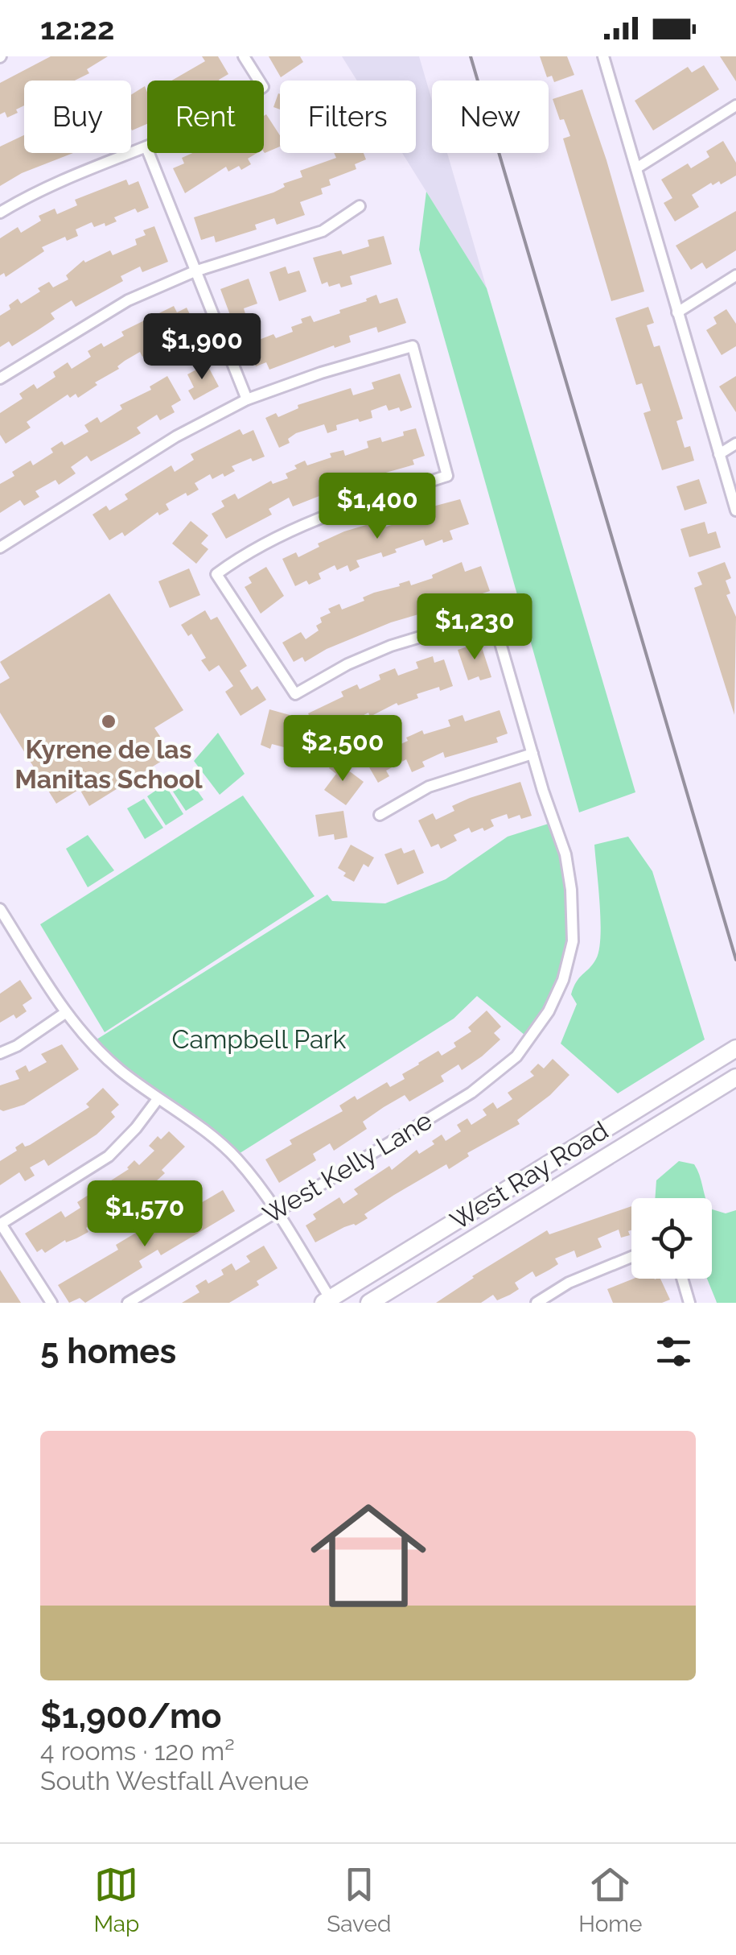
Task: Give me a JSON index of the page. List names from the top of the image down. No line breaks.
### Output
{"streets":{"main road":["West Ray Road"],"street":["West Kelly Lane"]},"parks":["Campbell Park"],"places":["Kyrene de las Manitas School"],"page":{"status":"12:22","chip":["Buy","Rent","Filters","New"],"price":["$1,900","$1,400","$1,230","$2,500","$1,570"],"heading":"5 homes","list":[{"name":"$1,900/mo","note":"4 rooms · 120 m² · South Westfall Avenue"}],"tabs":["Map","Saved","Home"]}}
